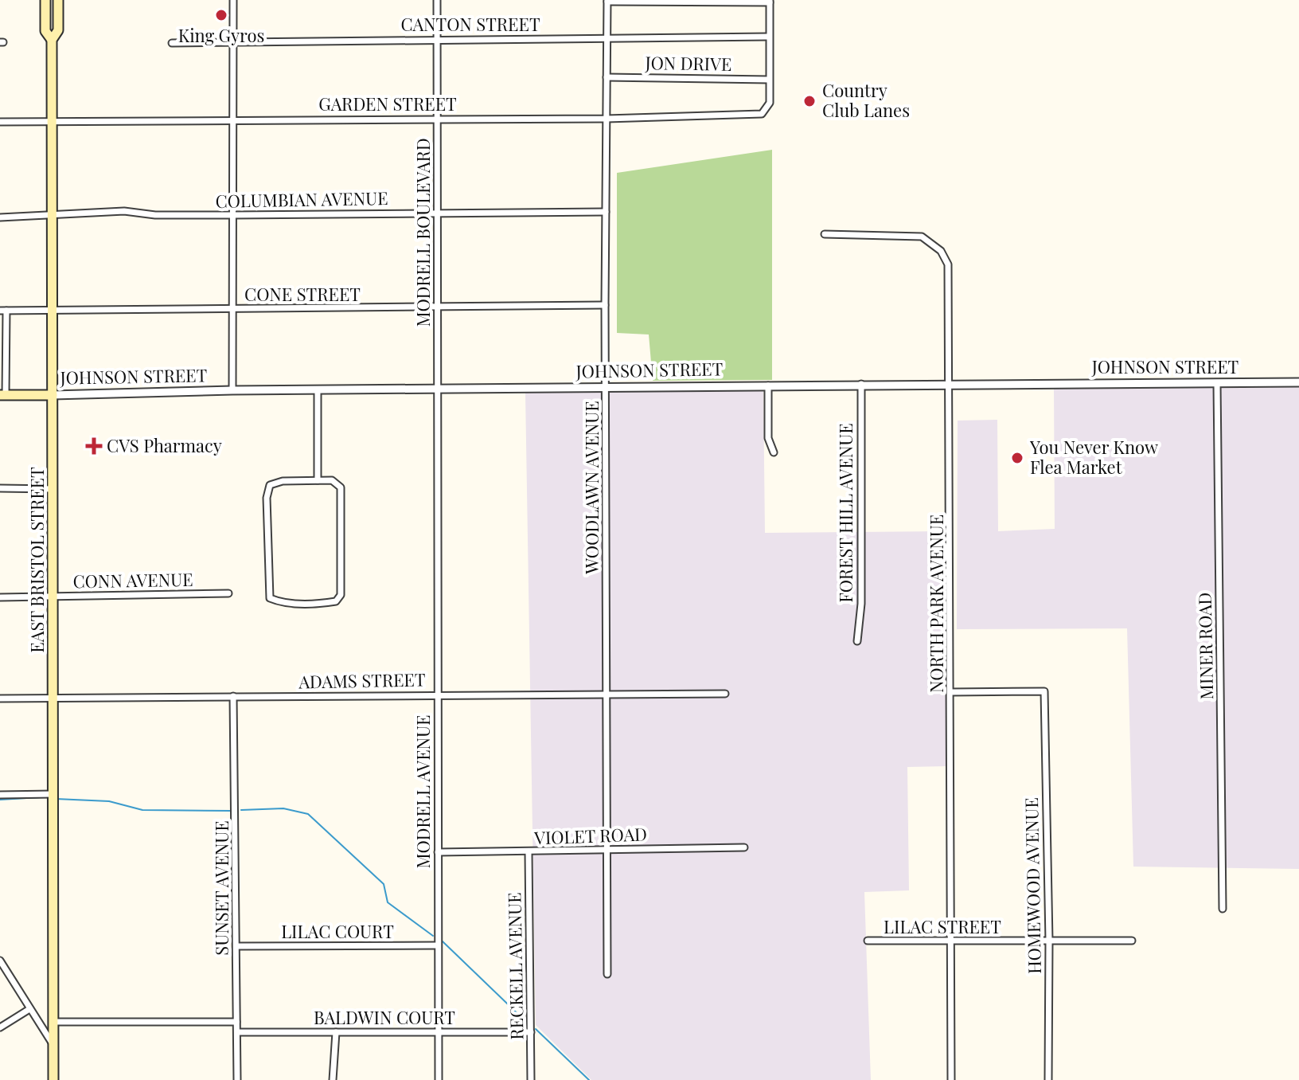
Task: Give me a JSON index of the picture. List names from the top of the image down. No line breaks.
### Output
{"streets":{"main road":["JOHNSON STREET","EAST BRISTOL STREET"],"street":["CANTON STREET","JON DRIVE","GARDEN STREET","COLUMBIAN AVENUE","MODRELL BOULEVARD","CONE STREET","WOODLAWN AVENUE","FOREST HILL AVENUE","CONN AVENUE","NORTH PARK AVENUE","MINER ROAD","ADAMS STREET","MODRELL AVENUE","VIOLET ROAD","HOMEWOOD AVENUE","SUNSET AVENUE","LILAC STREET","LILAC COURT","RECKELL AVENUE","BALDWIN COURT"]},"crossings":[["CANTON STREET","MODRELL BOULEVARD"],["CANTON STREET","WOODLAWN AVENUE"],["JON DRIVE","GARDEN STREET"],["JON DRIVE","WOODLAWN AVENUE"],["GARDEN STREET","MODRELL BOULEVARD"],["GARDEN STREET","WOODLAWN AVENUE"],["GARDEN STREET","EAST BRISTOL STREET"],["COLUMBIAN AVENUE","MODRELL BOULEVARD"],["COLUMBIAN AVENUE","WOODLAWN AVENUE"],["COLUMBIAN AVENUE","EAST BRISTOL STREET"],["MODRELL BOULEVARD","CONE STREET"],["MODRELL BOULEVARD","JOHNSON STREET"],["MODRELL BOULEVARD","MODRELL AVENUE"],["CONE STREET","WOODLAWN AVENUE"],["CONE STREET","EAST BRISTOL STREET"],["JOHNSON STREET","WOODLAWN AVENUE"],["JOHNSON STREET","FOREST HILL AVENUE"],["JOHNSON STREET","EAST BRISTOL STREET"],["JOHNSON STREET","NORTH PARK AVENUE"],["JOHNSON STREET","MINER ROAD"],["JOHNSON STREET","MODRELL AVENUE"],["WOODLAWN AVENUE","ADAMS STREET"],["WOODLAWN AVENUE","VIOLET ROAD"],["EAST BRISTOL STREET","CONN AVENUE"],["EAST BRISTOL STREET","ADAMS STREET"],["NORTH PARK AVENUE","HOMEWOOD AVENUE"],["NORTH PARK AVENUE","LILAC STREET"],["ADAMS STREET","MODRELL AVENUE"],["ADAMS STREET","SUNSET AVENUE"],["MODRELL AVENUE","VIOLET ROAD"],["MODRELL AVENUE","LILAC COURT"],["MODRELL AVENUE","BALDWIN COURT"],["VIOLET ROAD","RECKELL AVENUE"],["HOMEWOOD AVENUE","LILAC STREET"],["SUNSET AVENUE","LILAC COURT"],["SUNSET AVENUE","BALDWIN COURT"],["RECKELL AVENUE","BALDWIN COURT"]],"places":{"other":["King Gyros","Country Club Lanes","You Never Know Flea Market"],"health":["CVS Pharmacy"]}}
